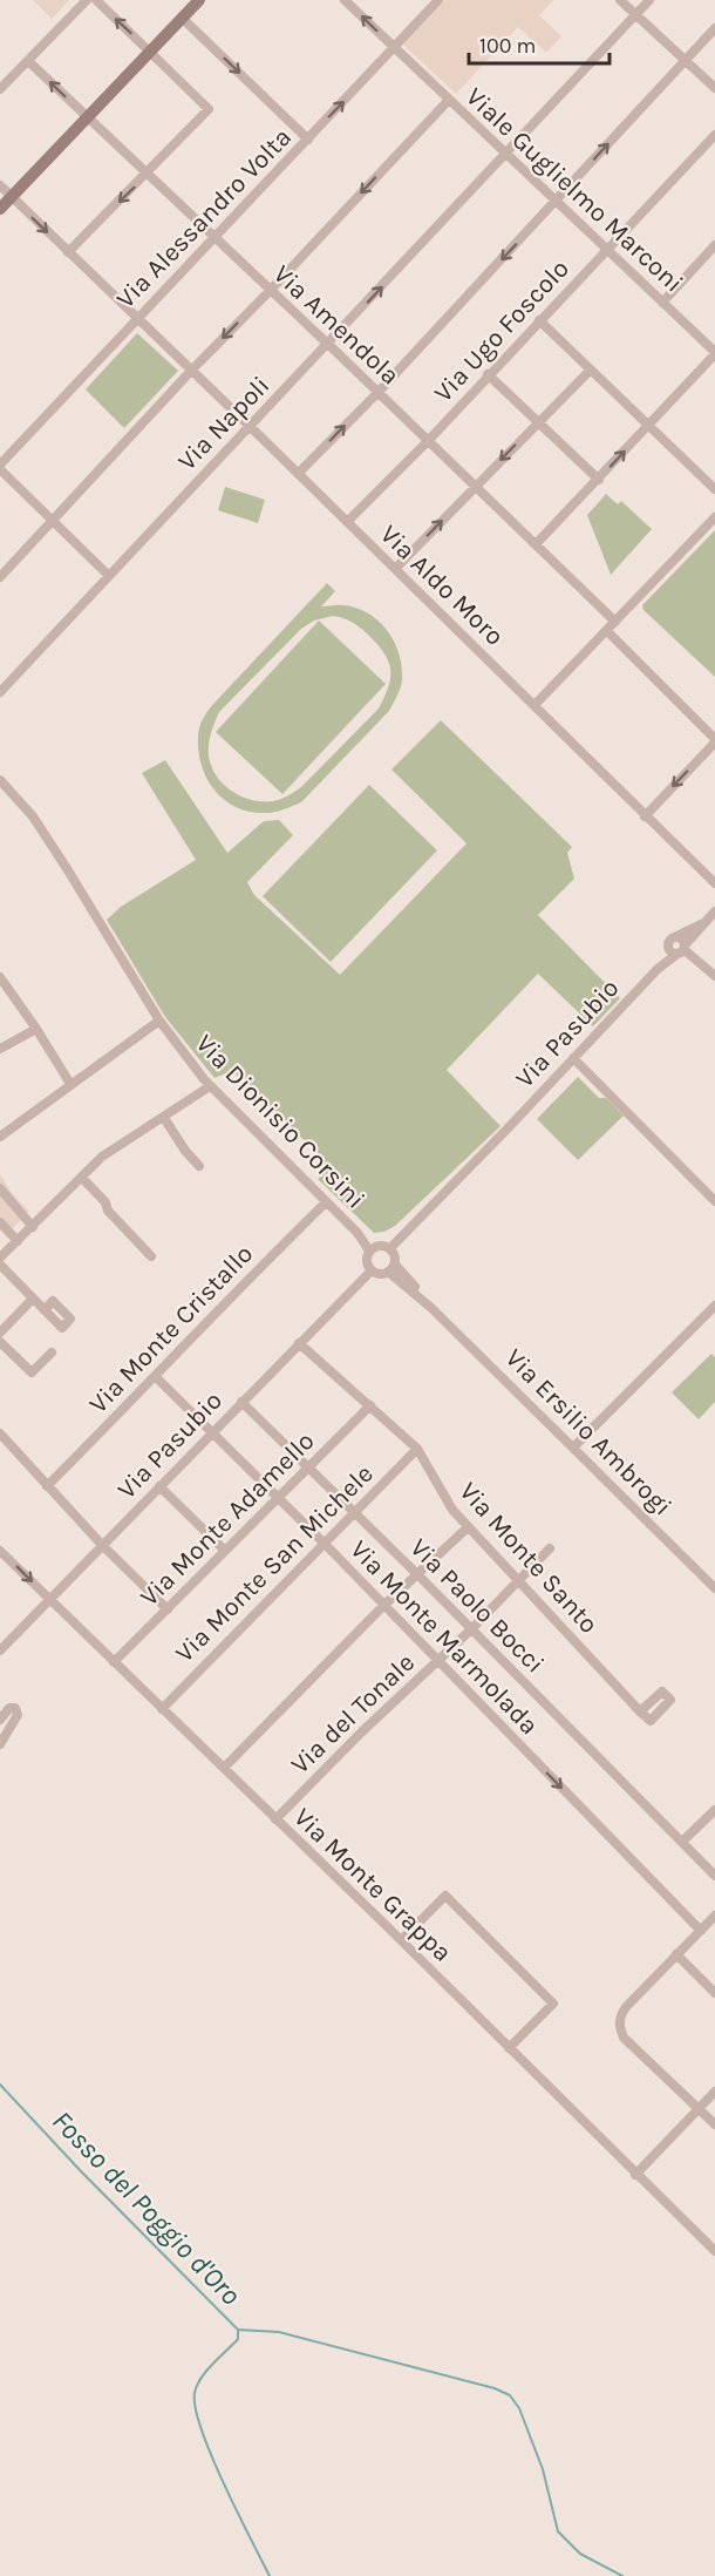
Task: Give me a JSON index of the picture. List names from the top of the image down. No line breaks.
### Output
{"streets":{"street":["Viale Guglielmo Marconi","Via Alessandro Volta","Via Amendola","Via Ugo Foscolo","Via Napoli","Via Aldo Moro","Via Pasubio","Via Dionisio Corsini","Via Monte Cristallo","Via Ersilio Ambrogi","Via Monte Adamello","Via Monte Santo","Via Monte San Michele","Via Paolo Bocci","Via Monte Marmolada","Via del Tonale","Via Monte Grappa"]},"crossings":[["Viale Guglielmo Marconi","Via Alessandro Volta"],["Viale Guglielmo Marconi","Via Ugo Foscolo"],["Viale Guglielmo Marconi","Via Napoli"],["Via Alessandro Volta","Via Amendola"],["Via Alessandro Volta","Via Aldo Moro"],["Via Amendola","Via Ugo Foscolo"],["Via Amendola","Via Napoli"],["Via Ugo Foscolo","Via Aldo Moro"],["Via Napoli","Via Aldo Moro"],["Via Pasubio","Via Dionisio Corsini"],["Via Pasubio","Via Ersilio Ambrogi"],["Via Pasubio","Via Monte Santo"],["Via Pasubio","Via Paolo Bocci"],["Via Pasubio","Via Monte Marmolada"],["Via Pasubio","Via Monte Grappa"],["Via Dionisio Corsini","Via Monte Cristallo"],["Via Dionisio Corsini","Via Ersilio Ambrogi"],["Via Monte Cristallo","Via Monte Marmolada"],["Via Monte Adamello","Via Monte Santo"],["Via Monte Adamello","Via Paolo Bocci"],["Via Monte Adamello","Via Monte Marmolada"],["Via Monte Adamello","Via Monte Grappa"],["Via Monte Santo","Via Monte San Michele"],["Via Monte Santo","Via del Tonale"],["Via Monte San Michele","Via Paolo Bocci"],["Via Monte San Michele","Via Monte Marmolada"],["Via Monte San Michele","Via Monte Grappa"],["Via Paolo Bocci","Via del Tonale"],["Via Monte Marmolada","Via del Tonale"],["Via del Tonale","Via Monte Grappa"]],"one_way":["Via Monte Marmolada"],"water":["Fosso del Poggio d'Oro"],"scale_bar":"100 m"}
